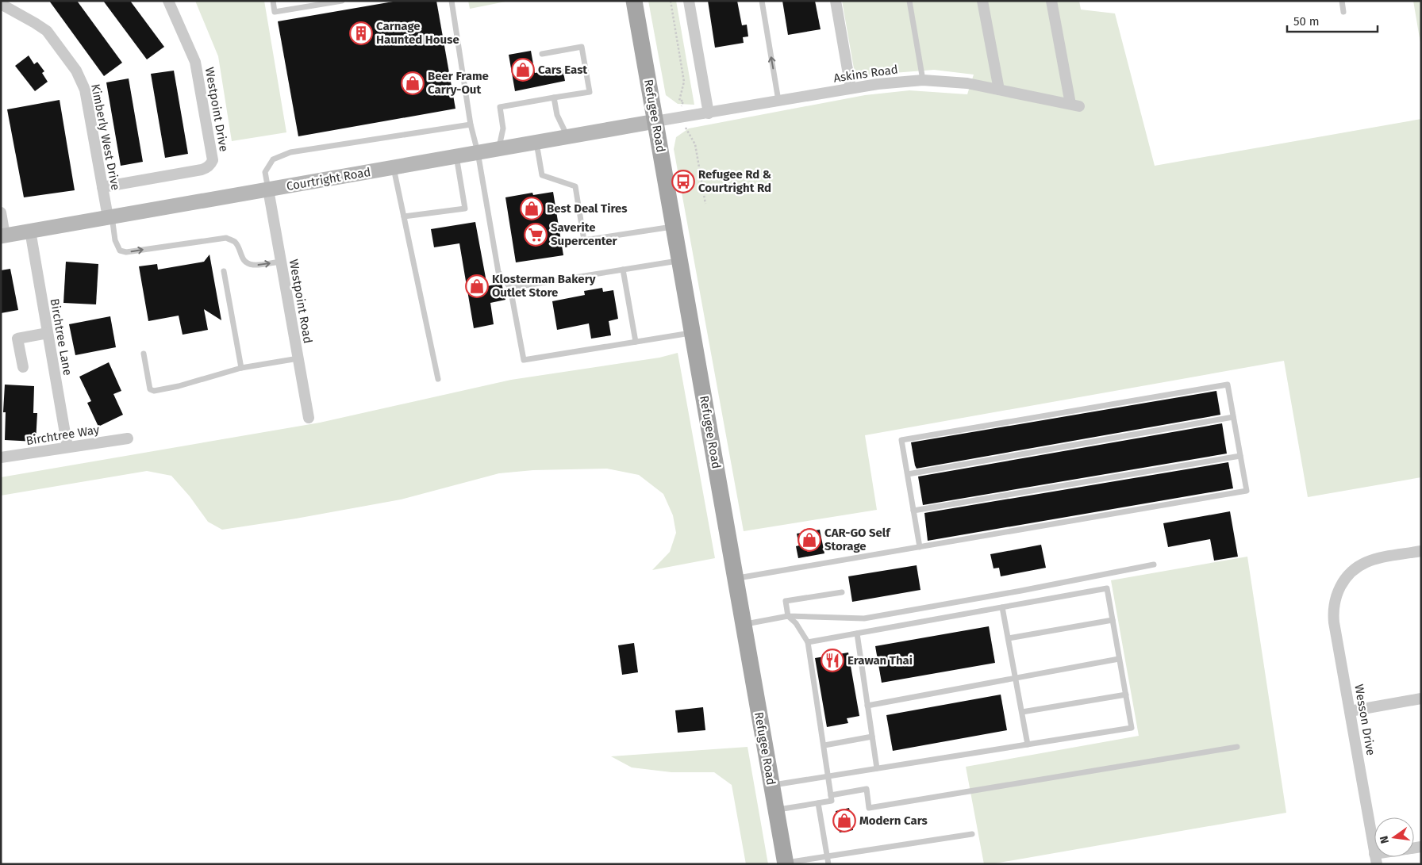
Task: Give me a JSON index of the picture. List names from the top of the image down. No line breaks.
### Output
{"streets":{"main road":["Refugee Road"],"street":["Askins Road","Westpoint Drive","Kimberly West Drive","Courtright Road","Westpoint Road","Birchtree Lane","Birchtree Way","Wesson Drive"]},"crossings":[["Askins Road","Refugee Road"],["Askins Road","Courtright Road"],["Westpoint Drive","Kimberly West Drive"],["Refugee Road","Courtright Road"],["Kimberly West Drive","Courtright Road"],["Courtright Road","Westpoint Road"],["Courtright Road","Birchtree Lane"],["Birchtree Lane","Birchtree Way"]],"places":{"building":["Carnage Haunted House"],"shop":["Cars East","Beer Frame Carry-Out","Best Deal Tires","Klosterman Bakery Outlet Store","CAR-GO Self Storage","Modern Cars"],"bus stop":["Refugee Rd & Courtright Rd"],"supermarket":["Saverite Supercenter"],"restaurant":["Erawan Thai"]},"scale_bar":"50 m","north":"left"}
